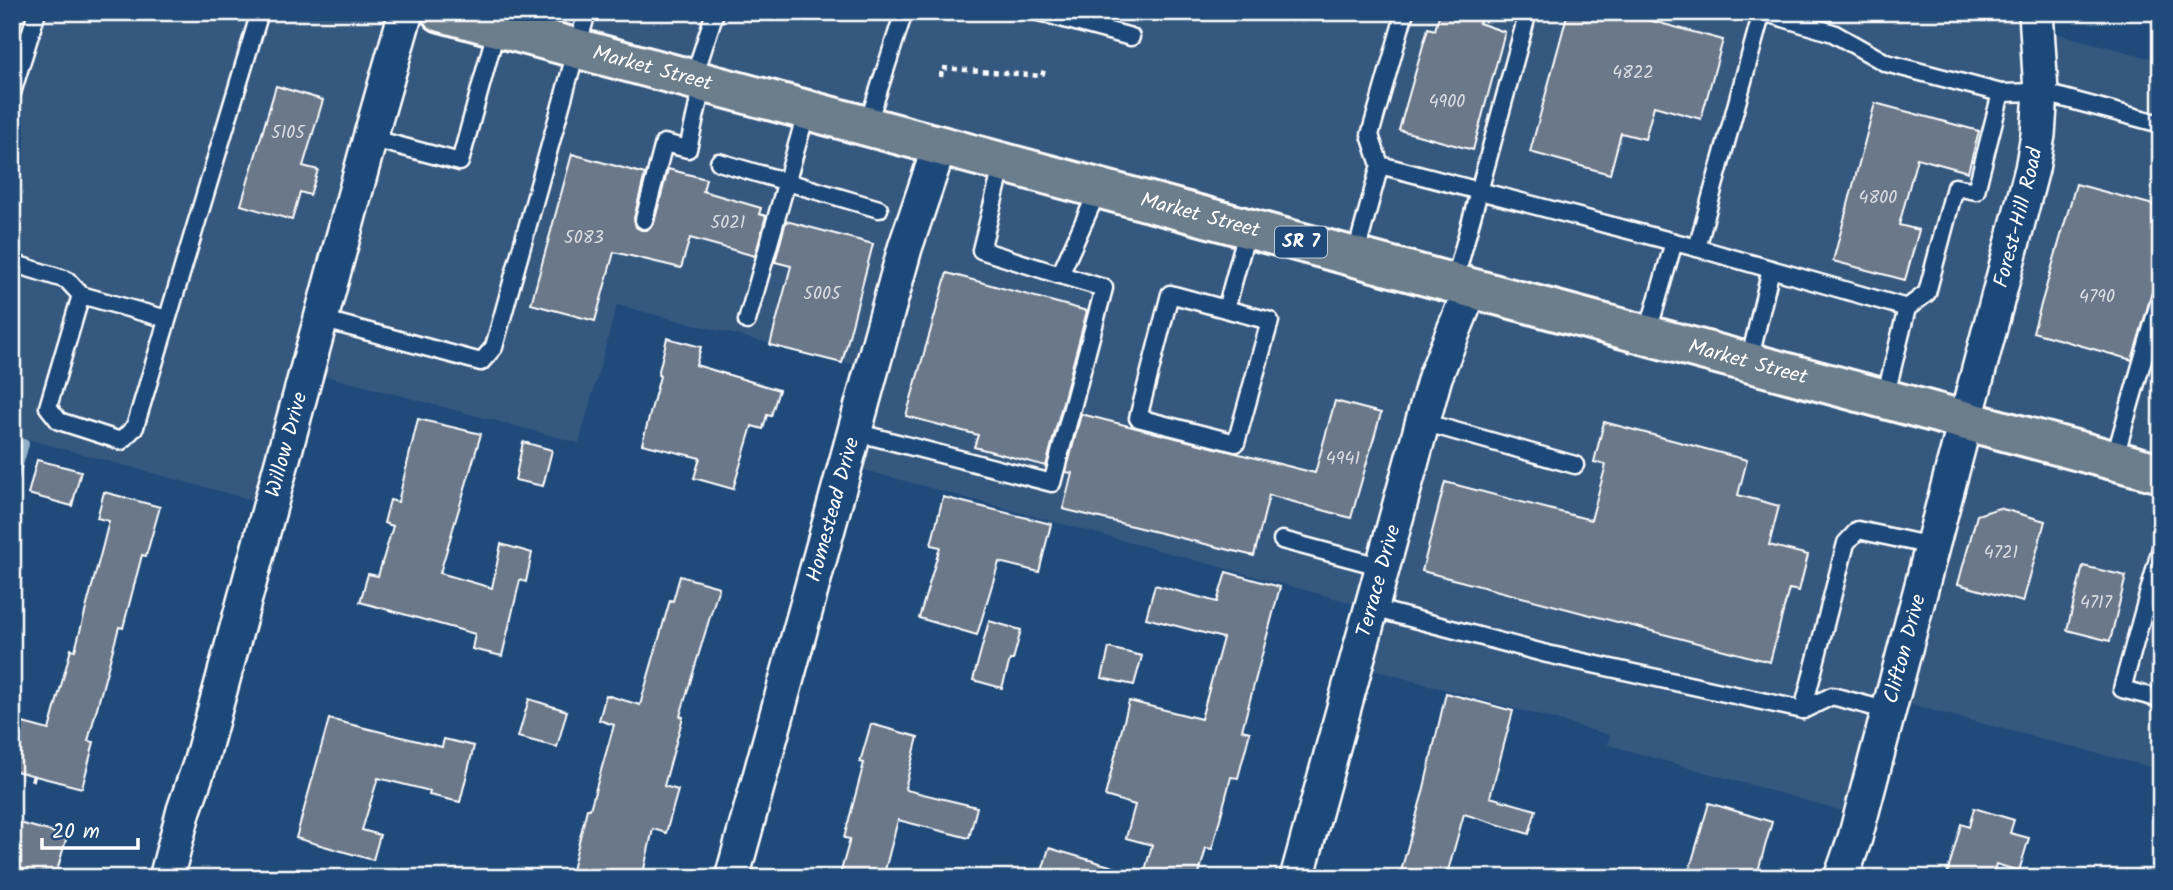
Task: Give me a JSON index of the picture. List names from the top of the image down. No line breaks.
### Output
{"streets":{"main road":["Market Street","SR 7"],"street":["Forest-Hill Road","Willow Drive","Homestead Drive","Terrace Drive","Clifton Drive"]},"crossings":[["Market Street","Forest-Hill Road"],["Market Street","Homestead Drive"],["Market Street","Terrace Drive"],["Market Street","Clifton Drive"],["Forest-Hill Road","Clifton Drive"]],"house_numbers":["4822","4900","5105","4800","5021","5083","5005","4790","4941","4721","4717"],"scale_bar":"20 m"}
